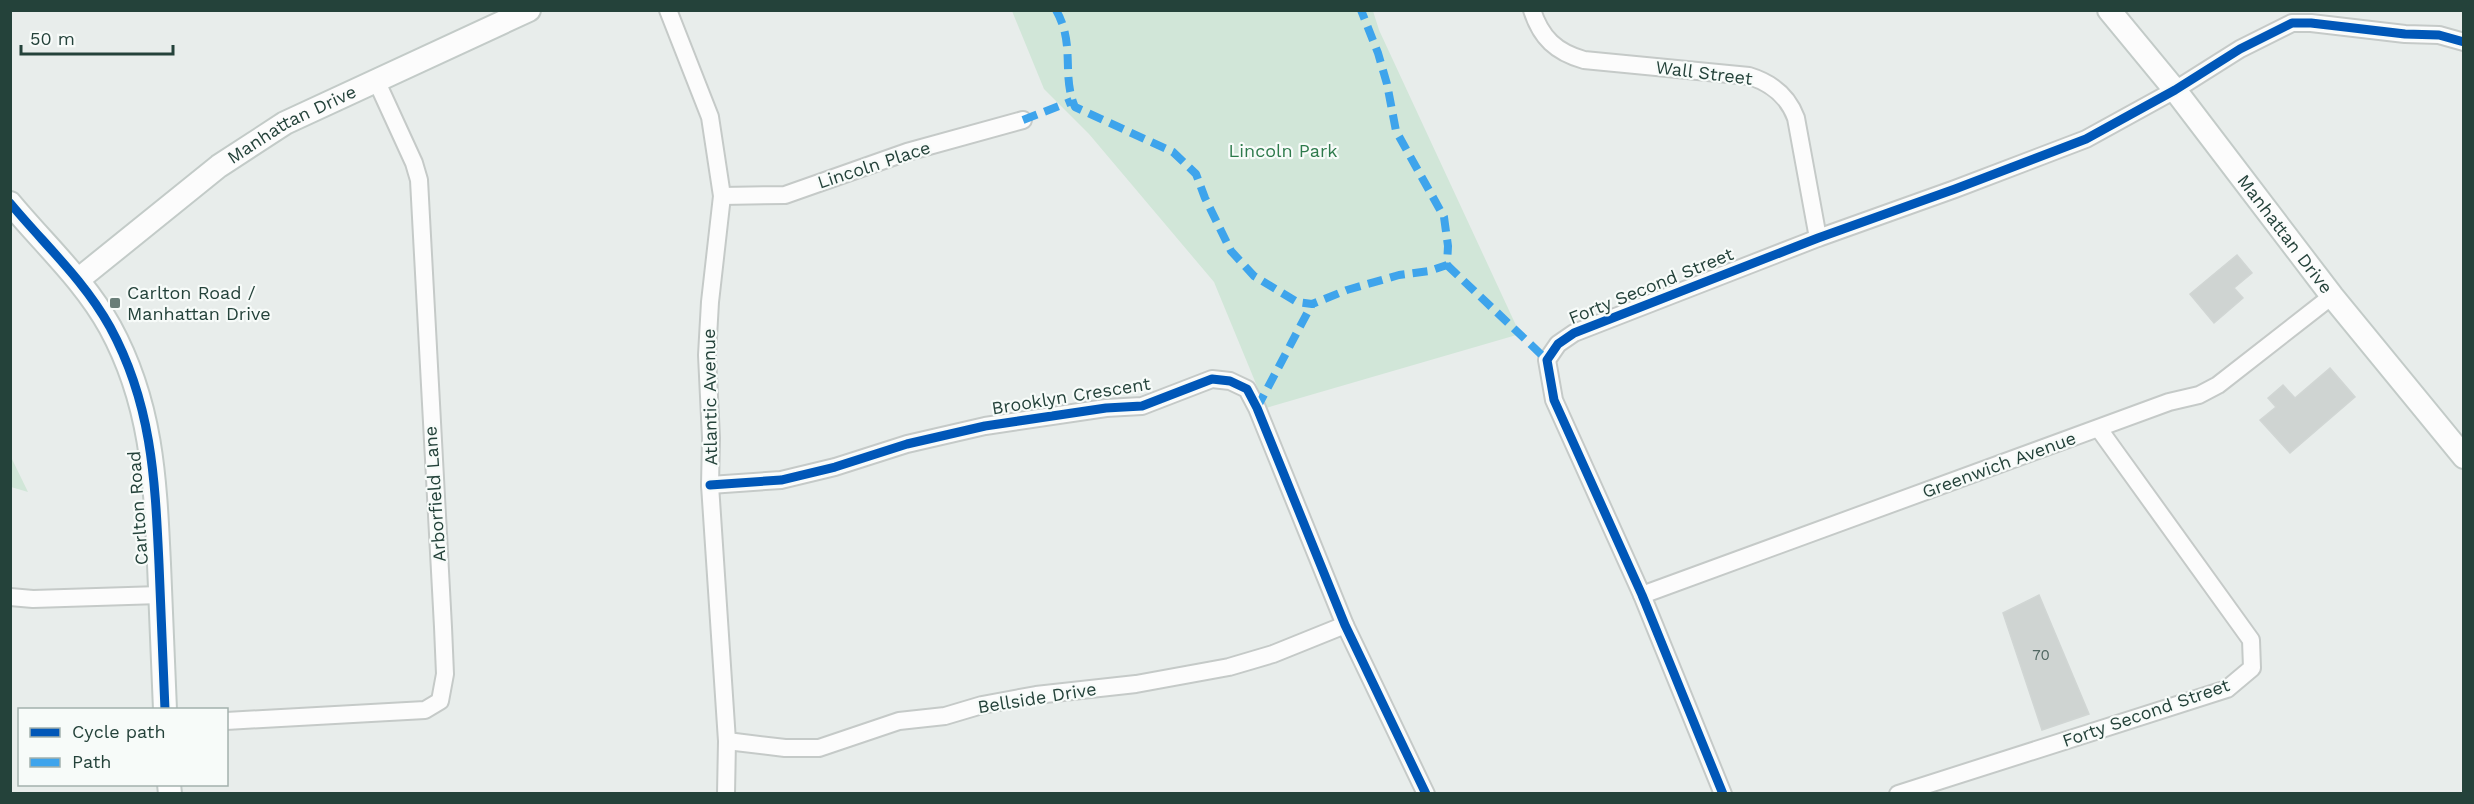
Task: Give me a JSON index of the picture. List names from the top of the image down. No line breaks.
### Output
{"streets":{"street":["Wall Street","Manhattan Drive","Lincoln Place","Forty Second Street","Brooklyn Crescent","Atlantic Avenue","Greenwich Avenue","Arborfield Lane","Carlton Road","Bellside Drive"]},"crossings":[["Wall Street","Forty Second Street"],["Manhattan Drive","Forty Second Street"],["Manhattan Drive","Greenwich Avenue"],["Manhattan Drive","Arborfield Lane"],["Manhattan Drive","Carlton Road"],["Lincoln Place","Atlantic Avenue"],["Forty Second Street","Greenwich Avenue"],["Brooklyn Crescent","Atlantic Avenue"],["Brooklyn Crescent","Bellside Drive"],["Atlantic Avenue","Bellside Drive"]],"parks":["Lincoln Park"],"places":{"transit":["Carlton Road / Manhattan Drive"]},"house_numbers":["70"],"legend":["Cycle path","Path"],"scale_bar":"50 m"}
